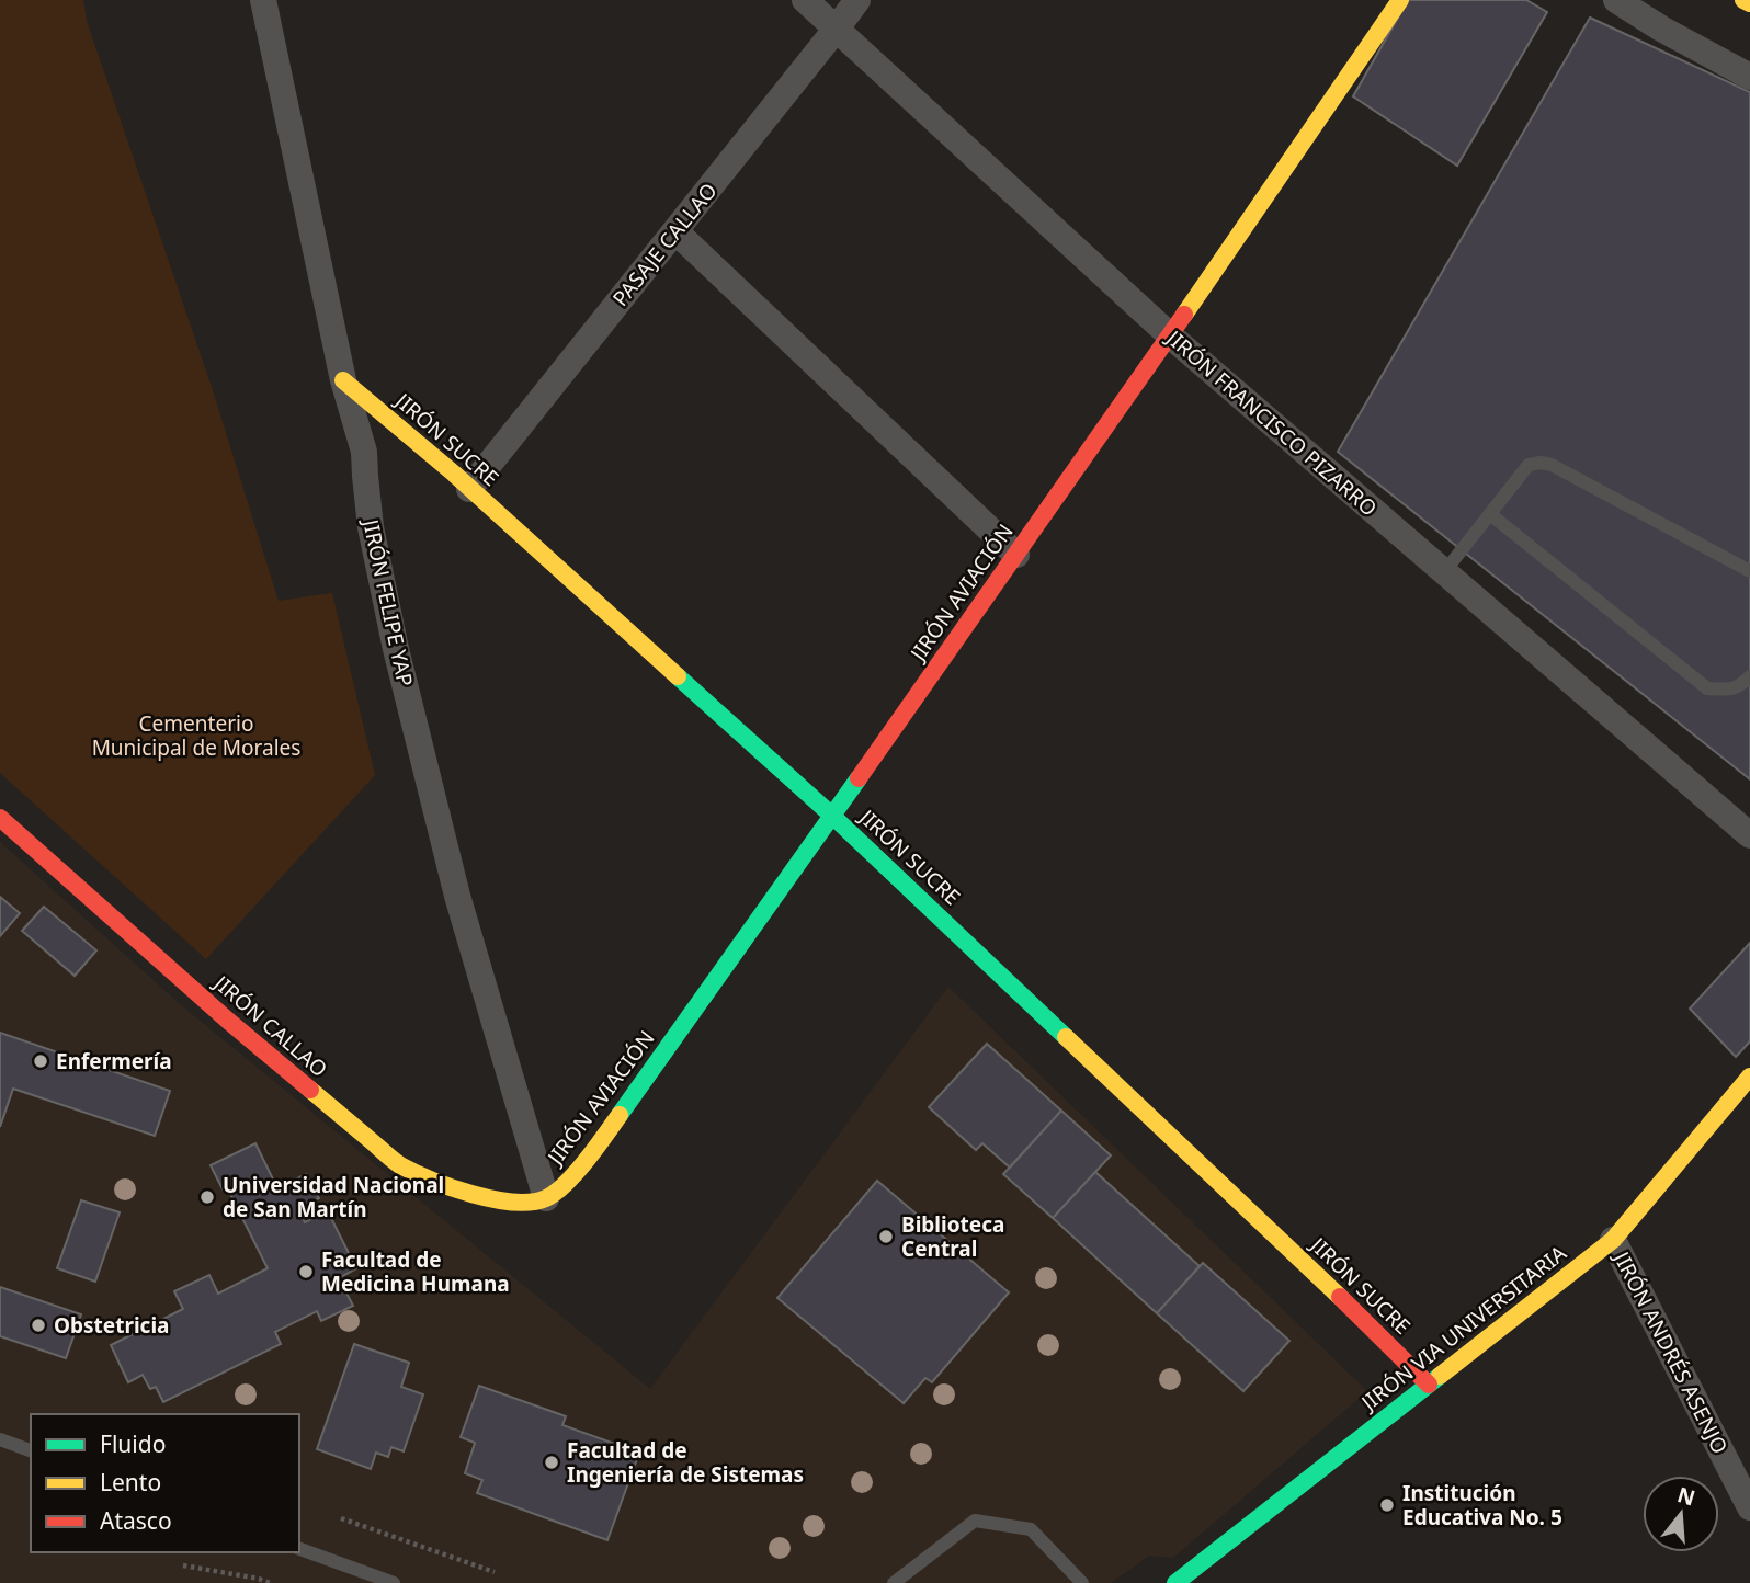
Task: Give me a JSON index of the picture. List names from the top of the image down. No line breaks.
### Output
{"streets":{"street":["PASAJE CALLAO","JIRÓN FRANCISCO PIZARRO","JIRÓN SUCRE","JIRÓN AVIACIÓN","JIRÓN FELIPE YAP","JIRÓN CALLAO","JIRÓN VIA UNIVERSITARIA","JIRÓN ANDRÉS ASENJO"]},"crossings":[["PASAJE CALLAO","JIRÓN FRANCISCO PIZARRO"],["PASAJE CALLAO","JIRÓN SUCRE"],["JIRÓN FRANCISCO PIZARRO","JIRÓN AVIACIÓN"],["JIRÓN SUCRE","JIRÓN AVIACIÓN"],["JIRÓN SUCRE","JIRÓN FELIPE YAP"],["JIRÓN SUCRE","JIRÓN VIA UNIVERSITARIA"],["JIRÓN AVIACIÓN","JIRÓN FELIPE YAP"],["JIRÓN AVIACIÓN","JIRÓN CALLAO"],["JIRÓN FELIPE YAP","JIRÓN CALLAO"],["JIRÓN VIA UNIVERSITARIA","JIRÓN ANDRÉS ASENJO"]],"parks":["Cementerio Municipal de Morales"],"places":["Enfermería","Universidad Nacional de San Martín","Biblioteca Central","Facultad de Medicina Humana","Obstetricia","Facultad de Ingeniería de Sistemas","Institución Educativa No. 5"],"legend":["Fluido","Lento","Atasco"],"north":"top"}
